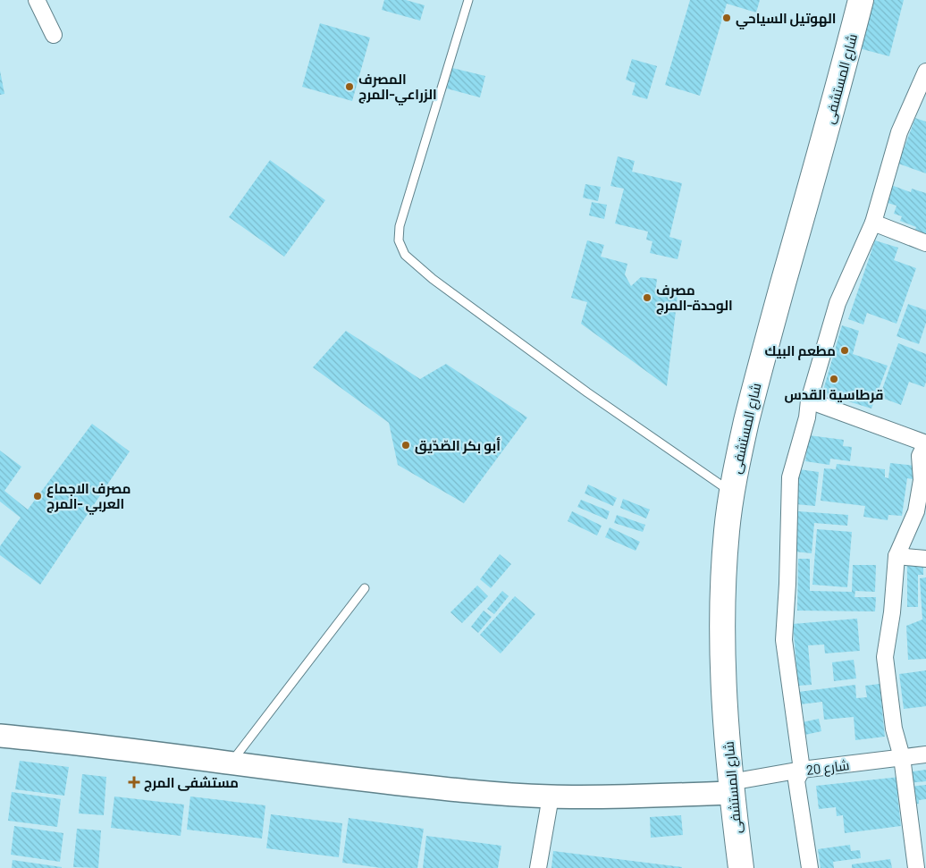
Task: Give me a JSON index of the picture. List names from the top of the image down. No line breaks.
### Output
{"streets":{"highway":["شارع المستشفى"],"street":["شارع 20"]},"crossings":[["شارع المستشفى","شارع 20"]],"places":{"other":["الهوتيل السياحي","المصرف الزراعي-المرج","مصرف الوحدة-المرج","مطعم البيك","قرطاسية القدس","أبو بكر الصّدّيق","مصرف الاجماع العربي -المرج"],"health":["مستشفى المرج"]}}
